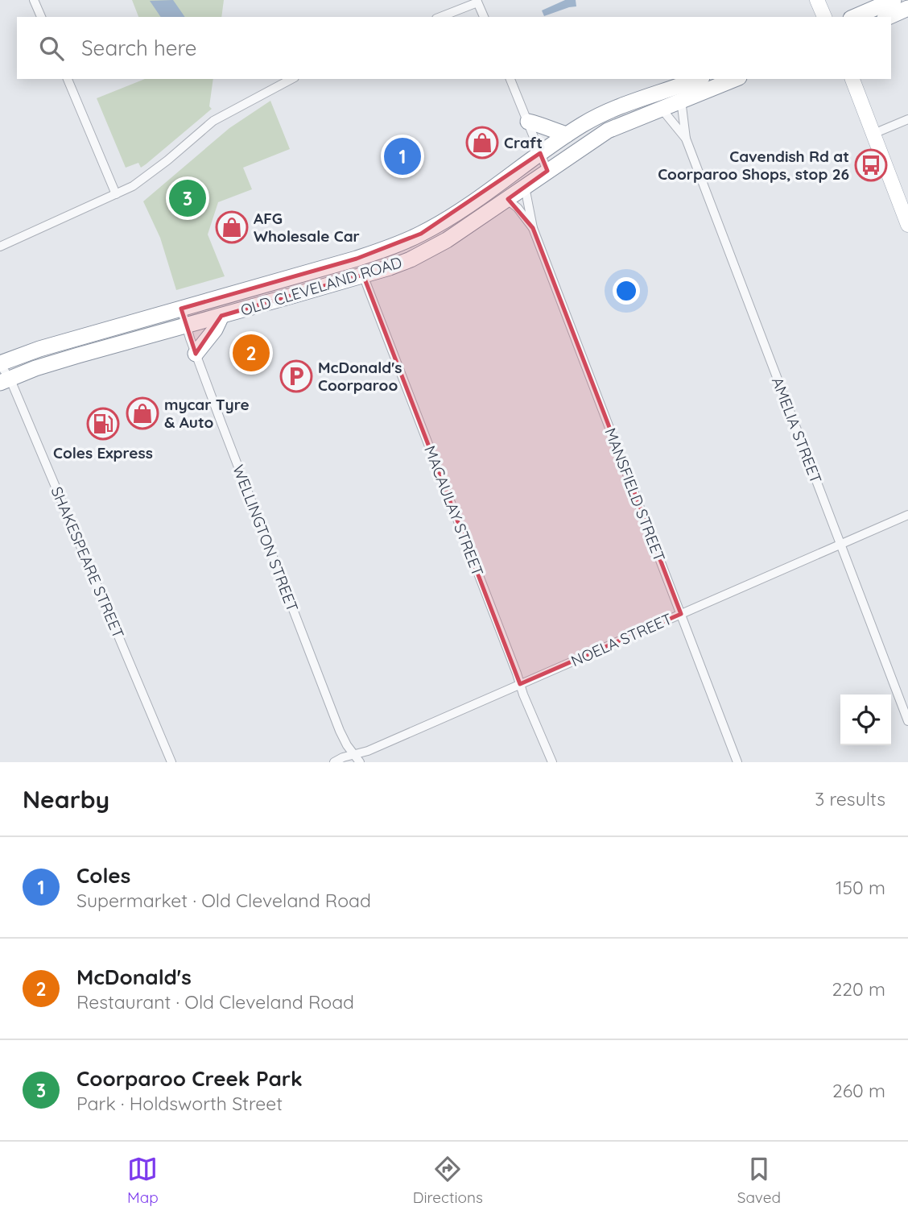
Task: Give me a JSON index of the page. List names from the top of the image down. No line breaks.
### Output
{"streets":{"highway":["OLD CLEVELAND ROAD"],"street":["AMELIA STREET","MANSFIELD STREET","MACAULAY STREET","WELLINGTON STREET","SHAKESPEARE STREET","NOELA STREET"]},"crossings":[["OLD CLEVELAND ROAD","AMELIA STREET"],["OLD CLEVELAND ROAD","MANSFIELD STREET"],["OLD CLEVELAND ROAD","MACAULAY STREET"],["OLD CLEVELAND ROAD","WELLINGTON STREET"],["OLD CLEVELAND ROAD","SHAKESPEARE STREET"],["AMELIA STREET","NOELA STREET"],["MANSFIELD STREET","NOELA STREET"],["MACAULAY STREET","NOELA STREET"],["WELLINGTON STREET","NOELA STREET"]],"places":{"shop":["Craft","AFG Wholesale Car","mycar Tyre & Auto"],"bus stop":["Cavendish Rd at Coorparoo Shops, stop 26"],"parking":["McDonald's Coorparoo"],"fuel station":["Coles Express"]},"page":{"search":"Search here","pins":["1","3","2"],"heading":["Nearby","3 results"],"list":[{"mark":"1","name":"Coles","note":"Supermarket · Old Cleveland Road","value":"150 m"},{"mark":"2","name":"McDonald's","note":"Restaurant · Old Cleveland Road","value":"220 m"},{"mark":"3","name":"Coorparoo Creek Park","note":"Park · Holdsworth Street","value":"260 m"}],"nav":["Map","Directions","Saved"]}}
